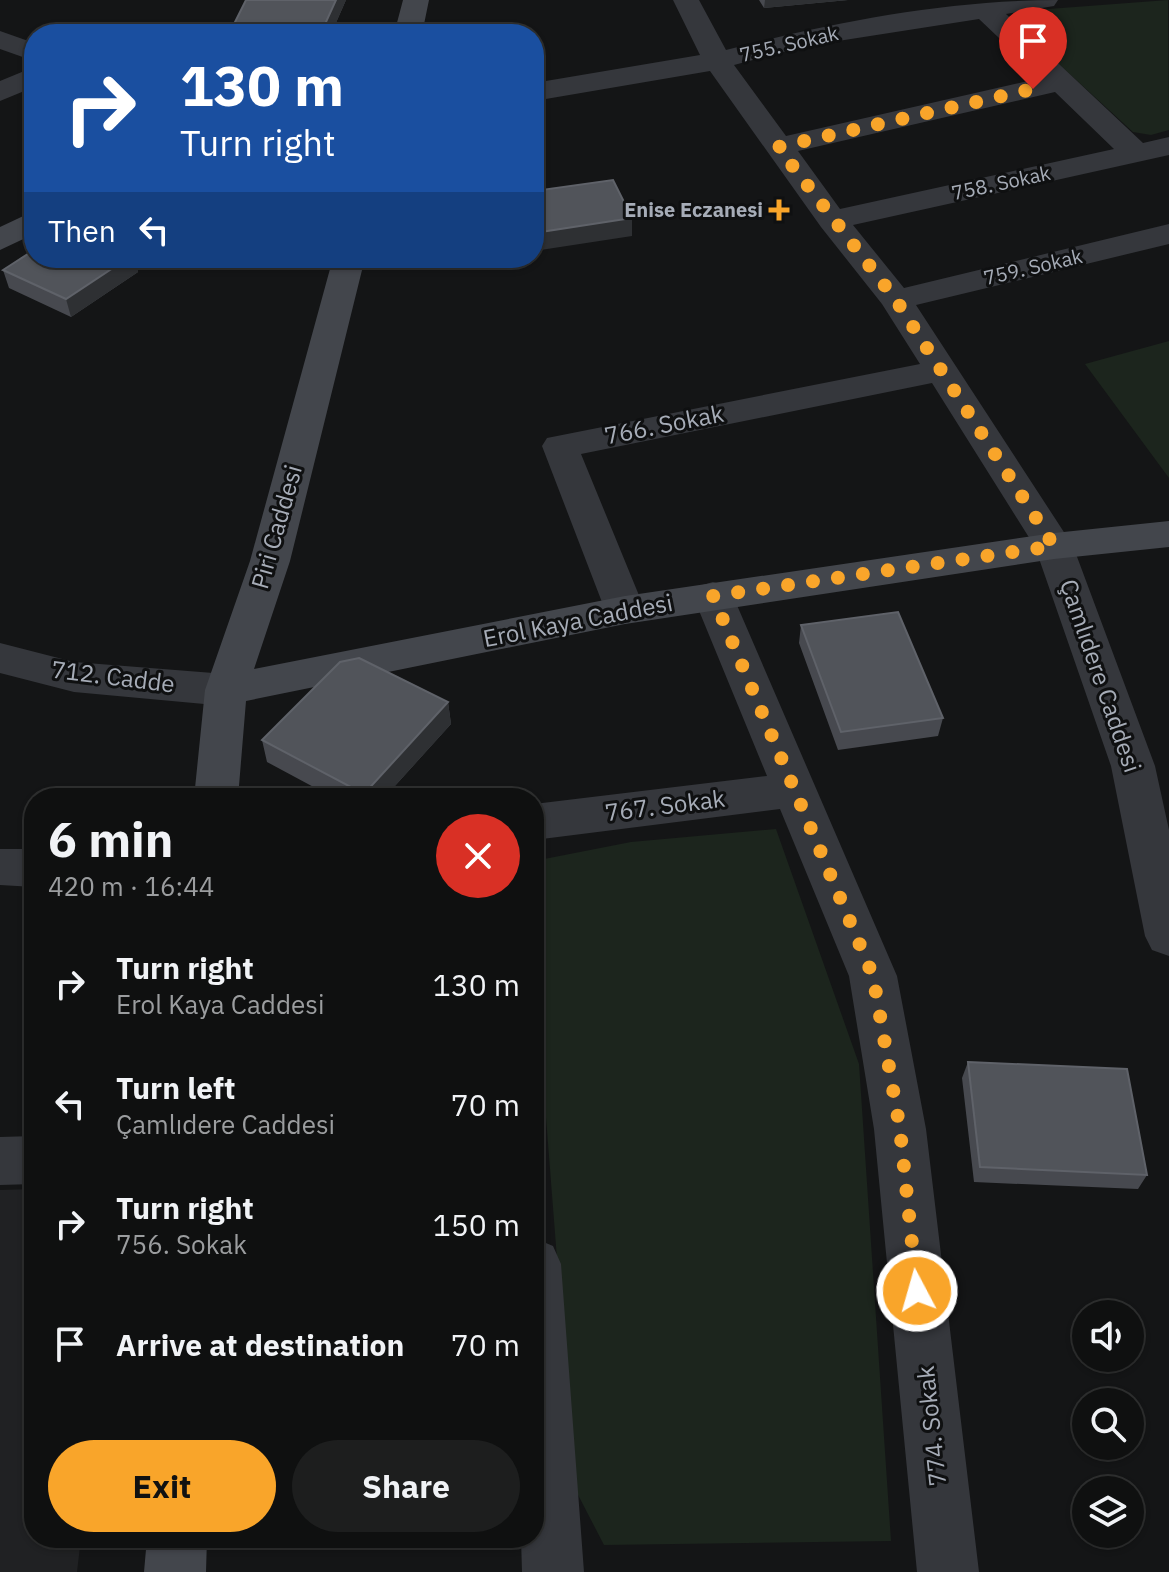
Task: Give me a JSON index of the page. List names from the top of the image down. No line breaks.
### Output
{"streets":{"street":["755. Sokak","758. Sokak","759. Sokak","766. Sokak","Piri Caddesi","Erol Kaya Caddesi","Çamlıdere Caddesi","712. Cadde","767. Sokak","774. Sokak"]},"crossings":[["755. Sokak","Çamlıdere Caddesi"],["758. Sokak","Çamlıdere Caddesi"],["759. Sokak","Çamlıdere Caddesi"],["766. Sokak","Erol Kaya Caddesi"],["766. Sokak","Çamlıdere Caddesi"],["Piri Caddesi","Erol Kaya Caddesi"],["Piri Caddesi","712. Cadde"],["Erol Kaya Caddesi","Çamlıdere Caddesi"],["Erol Kaya Caddesi","712. Cadde"],["Erol Kaya Caddesi","774. Sokak"],["767. Sokak","774. Sokak"]],"places":{"health":["Enise Eczanesi"]},"page":{"turn":["130 m","Turn right"],"then":"Then","heading":["6 min","420 m · 16:44"],"list":[{"name":"Turn right","note":"Erol Kaya Caddesi","value":"130 m"},{"name":"Turn left","note":"Çamlıdere Caddesi","value":"70 m"},{"name":"Turn right","note":"756. Sokak","value":"150 m"},{"name":"Arrive at destination","value":"70 m"}],"buttons":["Exit","Share"]}}
